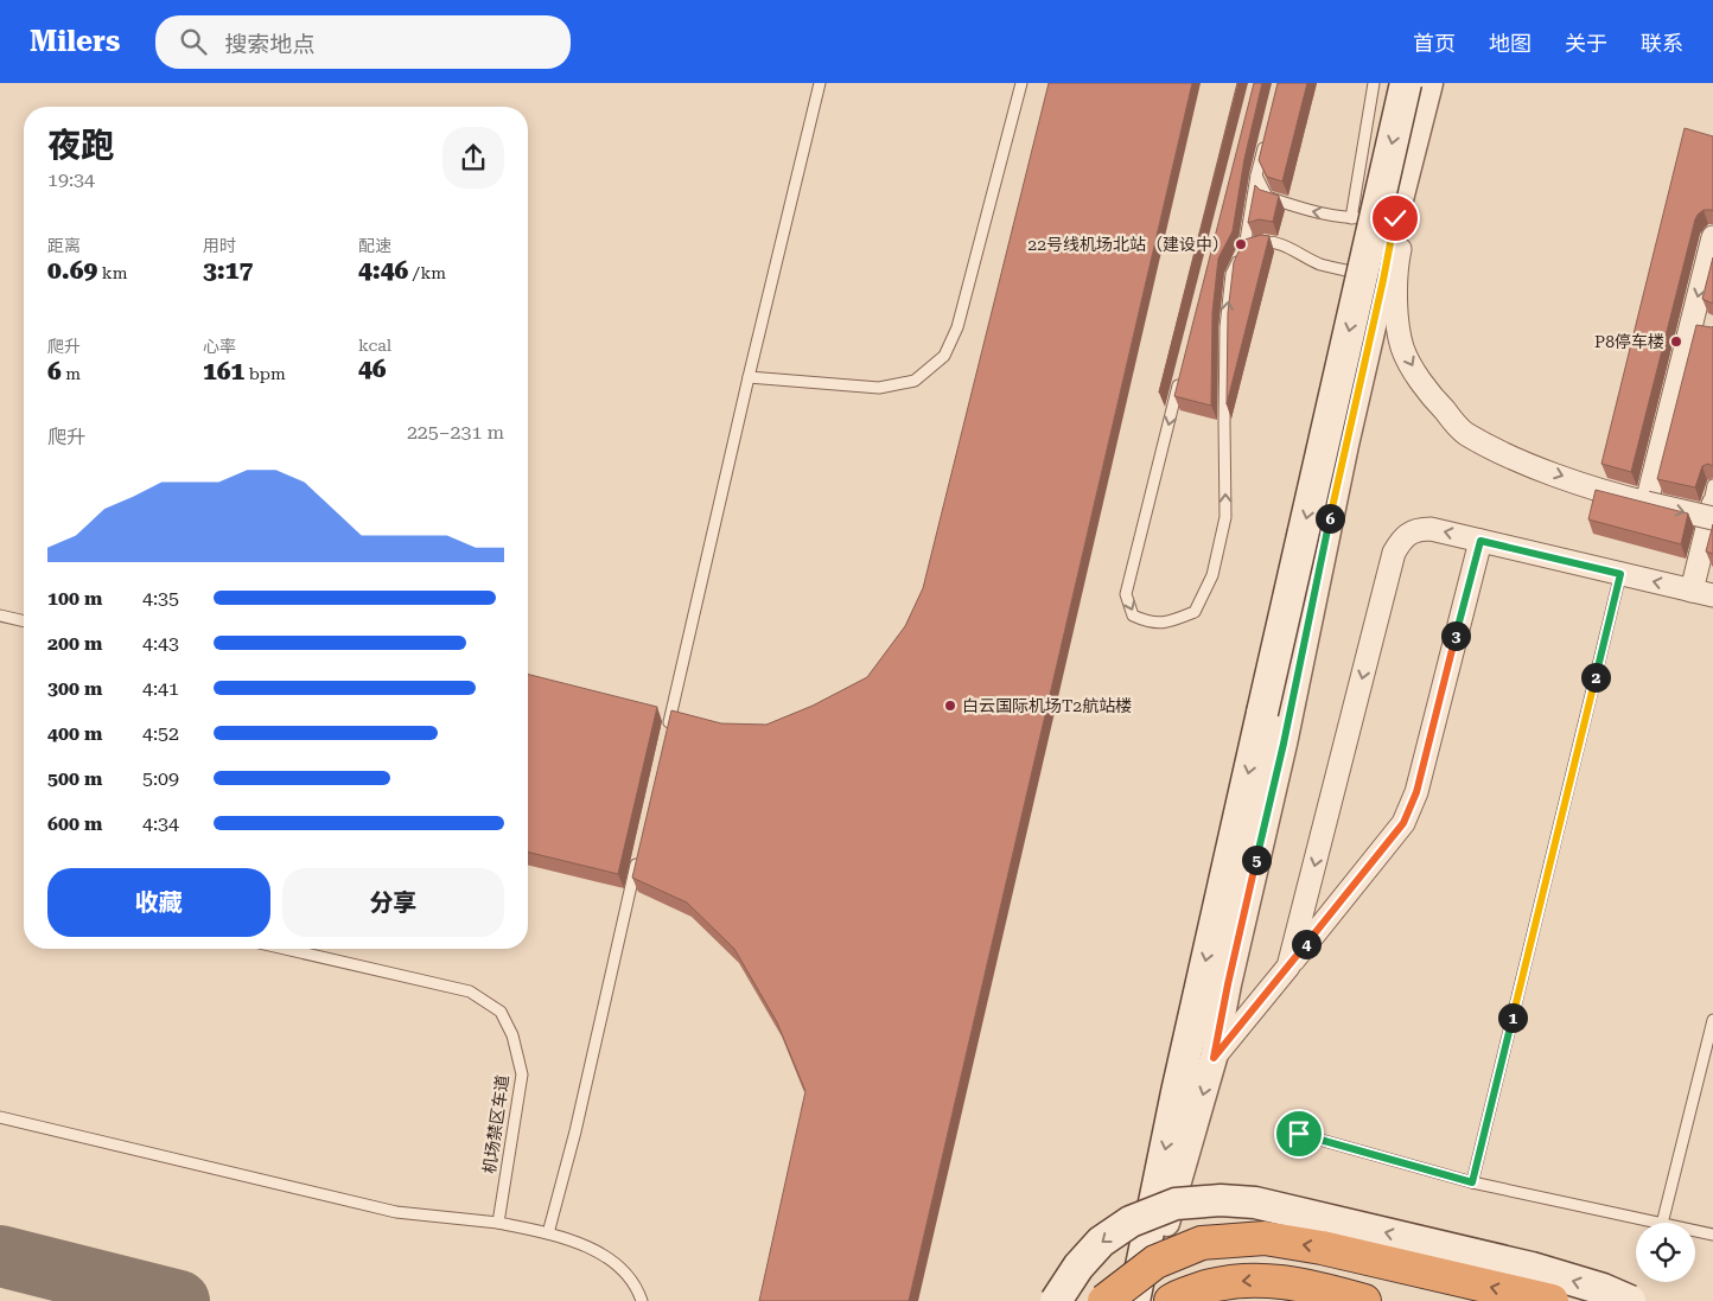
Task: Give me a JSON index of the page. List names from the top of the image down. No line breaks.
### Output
{"streets":{"lane":["机场禁区车道"]},"places":["22号线机场北站（建设中）","P8停车楼","白云国际机场T2航站楼"],"page":{"header":"Milers","search":"搜索地点","nav":["首页","地图","关于","联系"],"heading":["夜跑","19:34"],"stats":[["距离","0.69 km"],["用时","3:17"],["配速","4:46 /km"],["爬升","6 m"],["心率","161 bpm"],["kcal","46"]],"chart":["爬升","225–231 m"],"pins":["6","3","2","5","4","1"],"list":[{"name":"100 m","note":"4:35"},{"name":"200 m","note":"4:43"},{"name":"300 m","note":"4:41"},{"name":"400 m","note":"4:52"},{"name":"500 m","note":"5:09"},{"name":"600 m","note":"4:34"}],"buttons":["收藏","分享"]}}
